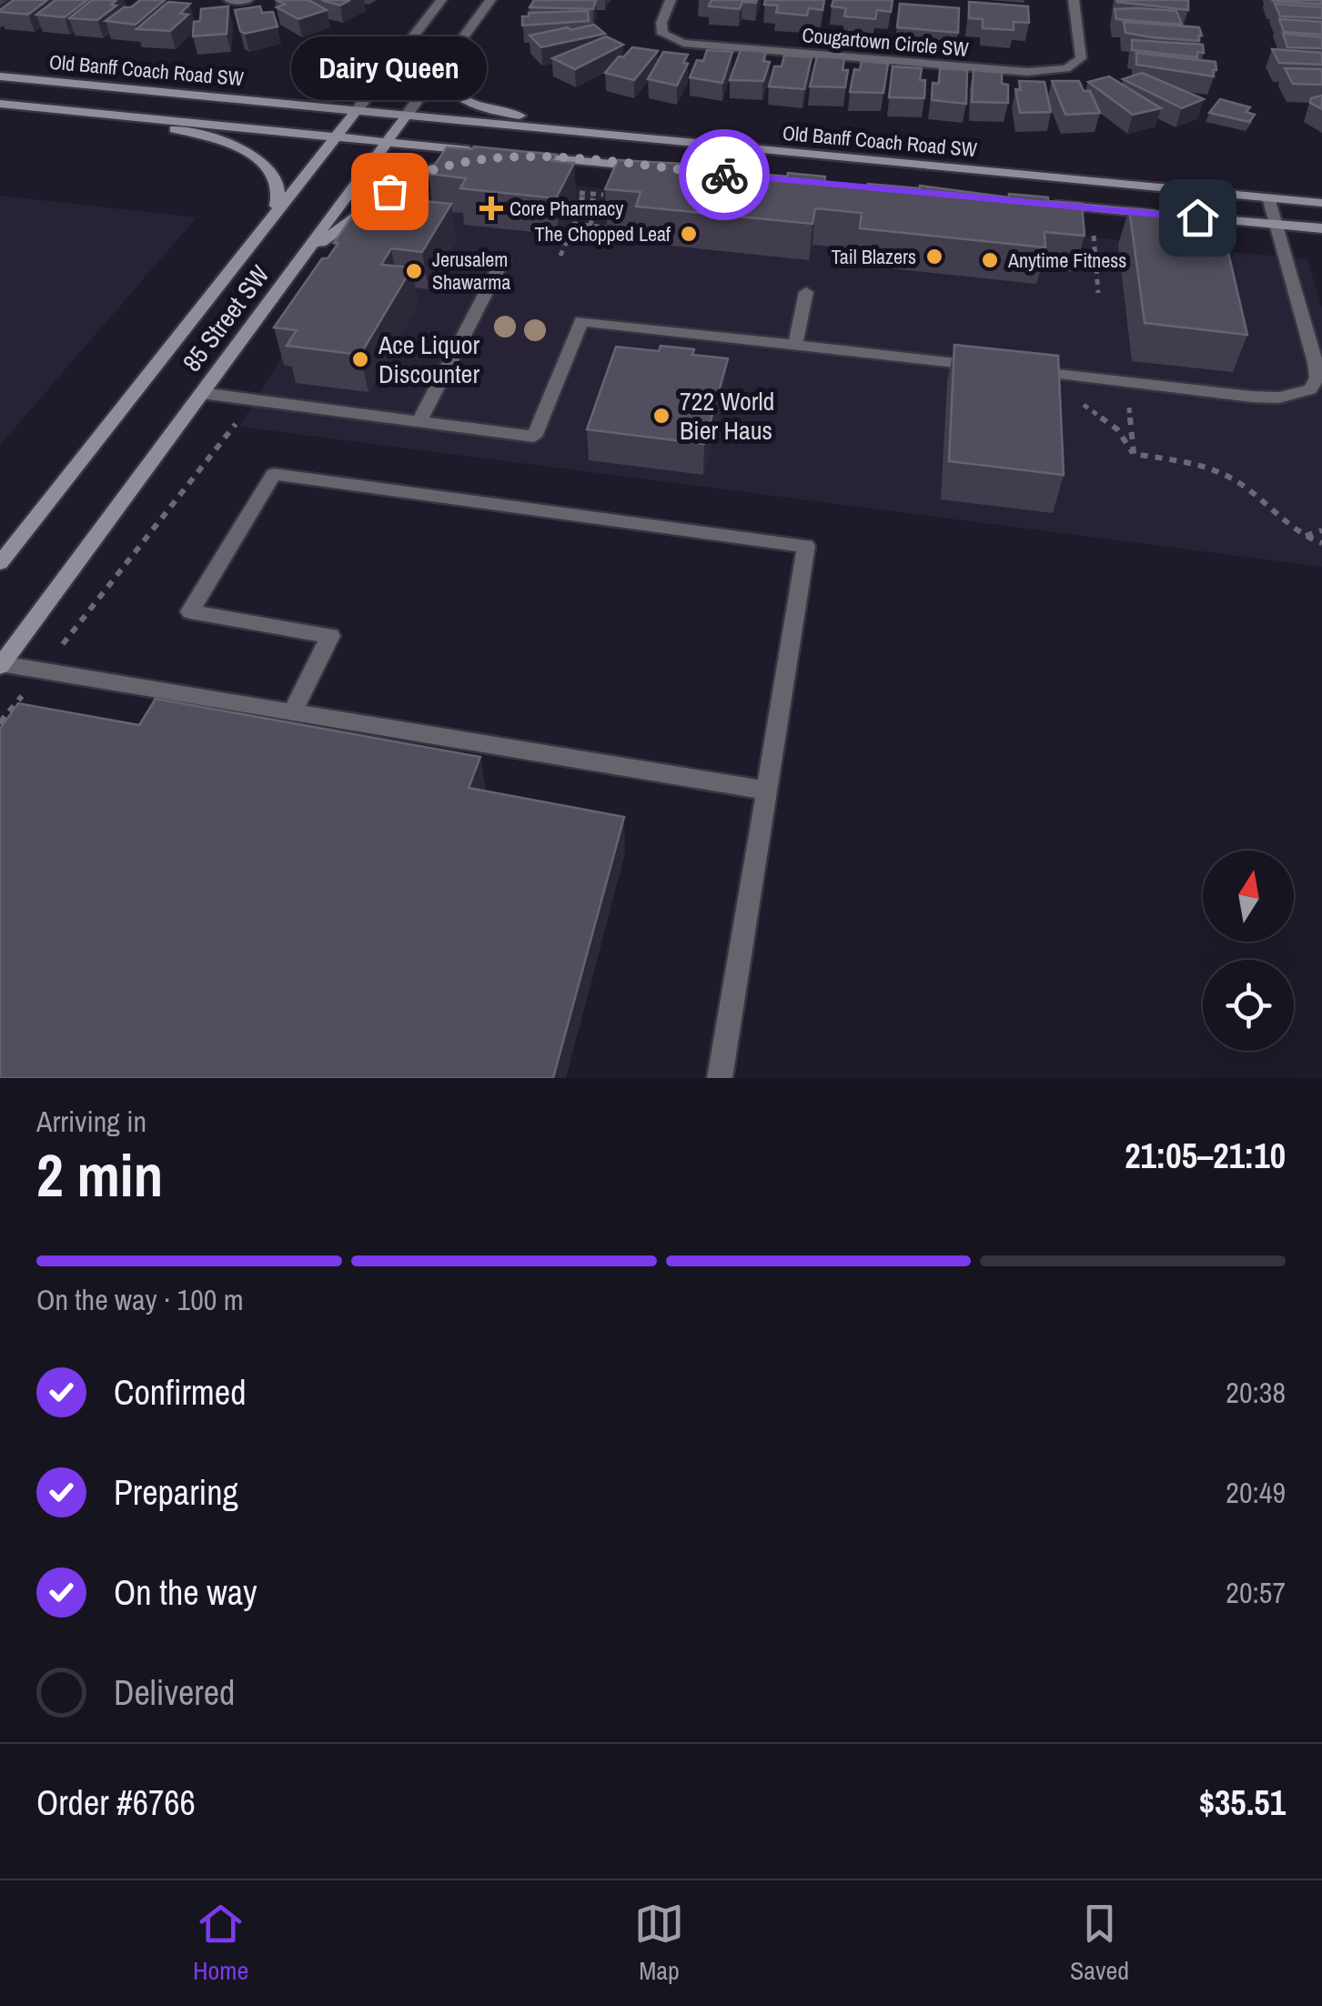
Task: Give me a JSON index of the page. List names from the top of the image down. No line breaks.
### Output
{"streets":{"main road":["Old Banff Coach Road SW","85 Street SW"],"street":["Cougartown Circle SW"]},"crossings":[["Old Banff Coach Road SW","85 Street SW"]],"places":{"other":["Dairy Queen","The Chopped Leaf","Tail Blazers","Anytime Fitness","Jerusalem Shawarma","Ace Liquor Discounter","722 World Bier Haus"],"health":["Core Pharmacy"]},"north":"top","page":{"bubble":"Dairy Queen","heading":["2 min","Arriving in","21:05–21:10"],"panel":["Order #6766","$35.51"],"bar":"On the way · 100 m","list":[["Confirmed","20:38"],["Preparing","20:49"],["On the way","20:57"],"Delivered"],"tabs":["Home","Map","Saved"]}}
